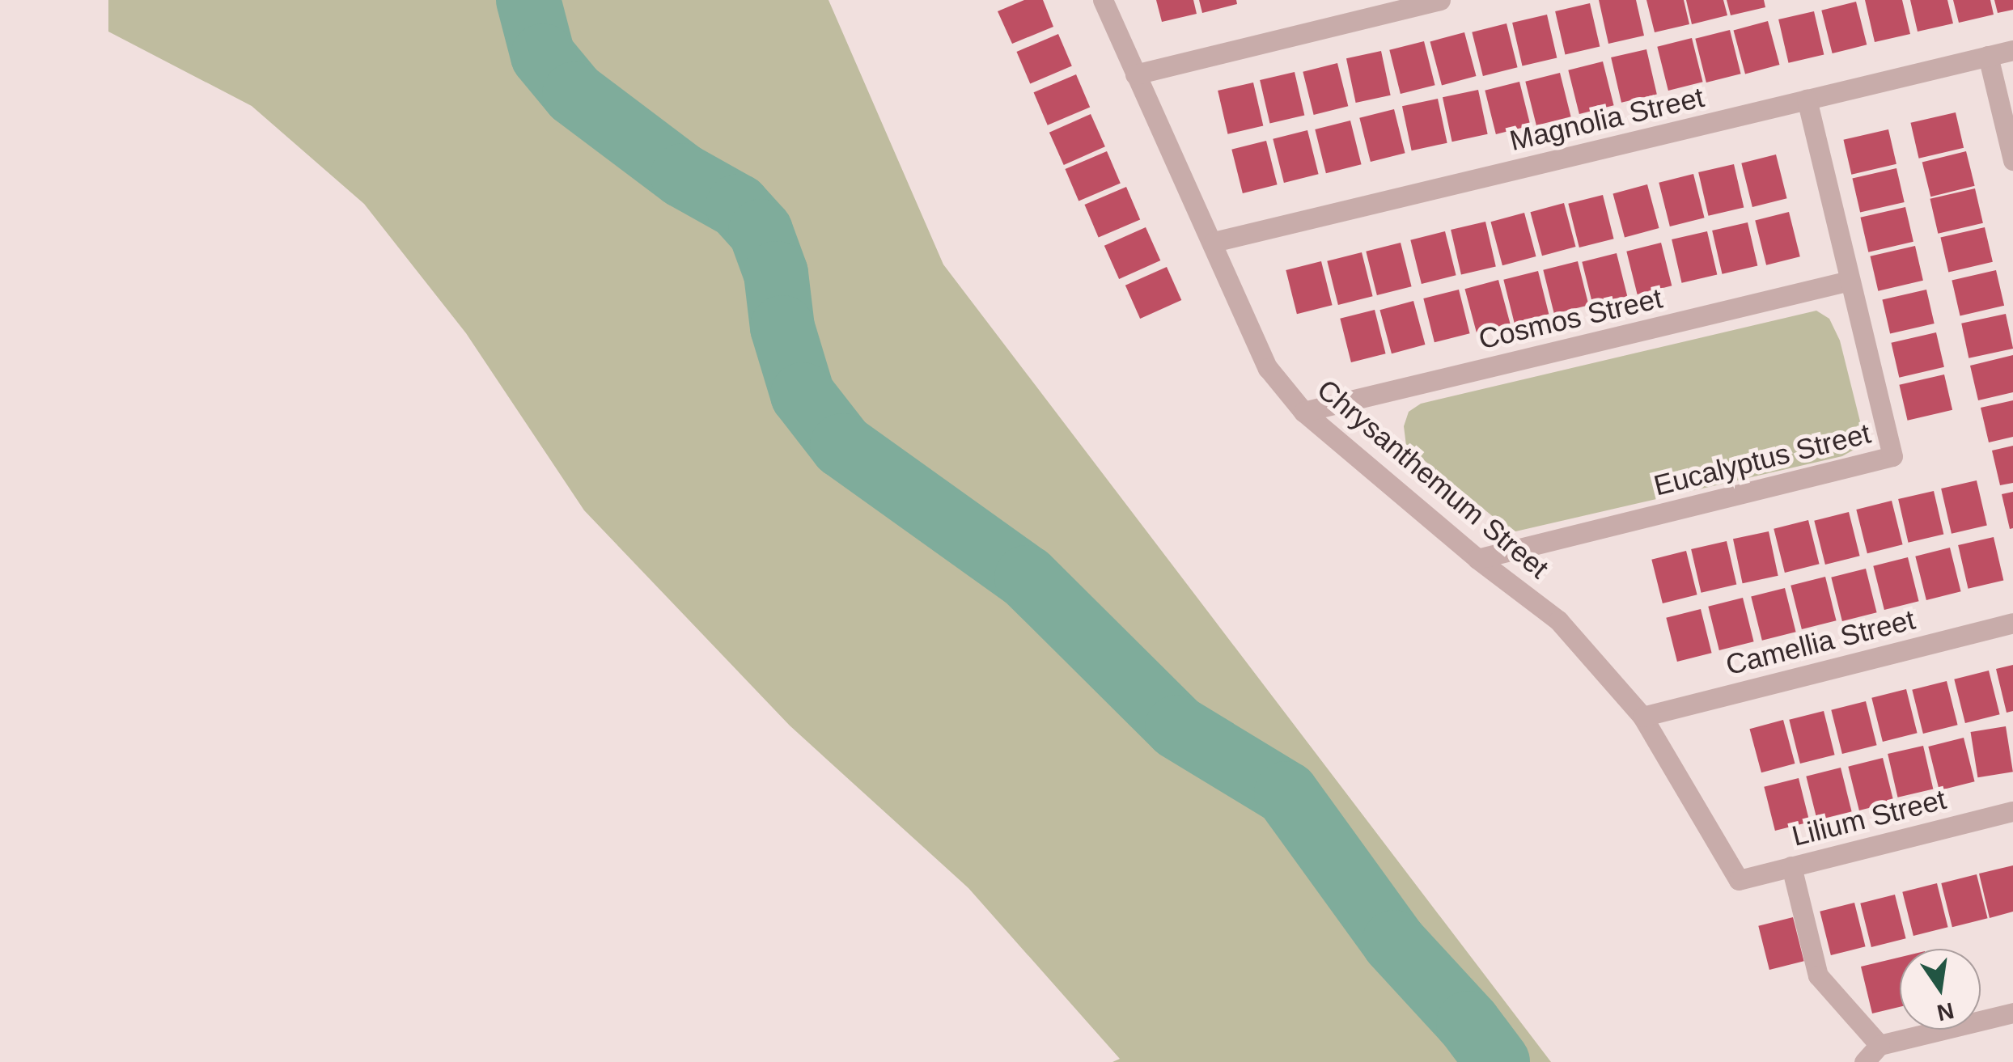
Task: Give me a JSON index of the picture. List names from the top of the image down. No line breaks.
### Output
{"streets":{"street":["Magnolia Street","Cosmos Street","Eucalyptus Street","Chrysanthemum Street","Camellia Street","Lilium Street"]},"crossings":[["Magnolia Street","Eucalyptus Street"],["Magnolia Street","Chrysanthemum Street"],["Cosmos Street","Eucalyptus Street"],["Cosmos Street","Chrysanthemum Street"],["Eucalyptus Street","Chrysanthemum Street"],["Chrysanthemum Street","Camellia Street"],["Chrysanthemum Street","Lilium Street"]],"north":"bottom"}
